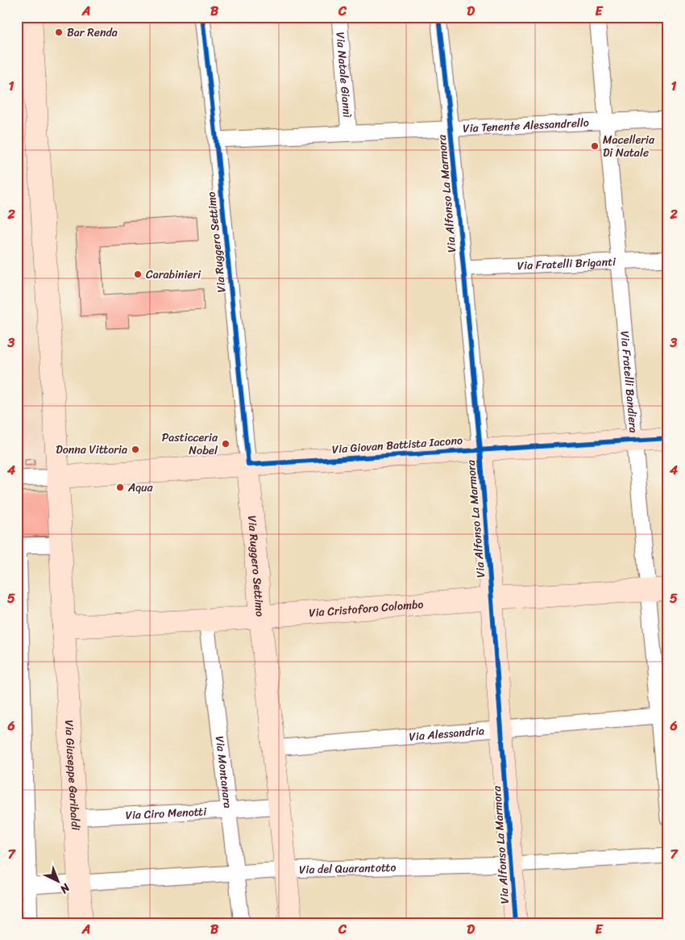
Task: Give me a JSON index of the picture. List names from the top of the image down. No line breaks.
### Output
{"streets":{"main road":["Via Alfonso La Marmora","Via Ruggero Settimo","Via Giovan Battista Iacono","Via Cristoforo Colombo","Via Giuseppe Garibaldi"],"street":["Via Natale Giannì","Via Tenente Alessandrello","Via Fratelli Briganti","Via Fratelli Bandiera","Via Alessandria","Via Montanara","Via Ciro Menotti","Via del Quarantotto"]},"crossings":[["Via Natale Giannì","Via Tenente Alessandrello"],["Via Tenente Alessandrello","Via Alfonso La Marmora"],["Via Tenente Alessandrello","Via Ruggero Settimo"],["Via Tenente Alessandrello","Via Fratelli Bandiera"],["Via Alfonso La Marmora","Via Fratelli Briganti"],["Via Alfonso La Marmora","Via Giovan Battista Iacono"],["Via Alfonso La Marmora","Via Cristoforo Colombo"],["Via Alfonso La Marmora","Via Alessandria"],["Via Alfonso La Marmora","Via del Quarantotto"],["Via Ruggero Settimo","Via Giovan Battista Iacono"],["Via Ruggero Settimo","Via Cristoforo Colombo"],["Via Ruggero Settimo","Via Alessandria"],["Via Ruggero Settimo","Via Ciro Menotti"],["Via Ruggero Settimo","Via del Quarantotto"],["Via Fratelli Briganti","Via Fratelli Bandiera"],["Via Fratelli Bandiera","Via Giovan Battista Iacono"],["Via Fratelli Bandiera","Via Cristoforo Colombo"],["Via Fratelli Bandiera","Via Alessandria"],["Via Giovan Battista Iacono","Via Giuseppe Garibaldi"],["Via Cristoforo Colombo","Via Montanara"],["Via Cristoforo Colombo","Via Giuseppe Garibaldi"],["Via Montanara","Via Ciro Menotti"],["Via Montanara","Via del Quarantotto"],["Via Giuseppe Garibaldi","Via Ciro Menotti"],["Via Giuseppe Garibaldi","Via del Quarantotto"]],"places":["Bar Renda","Macelleria Di Natale","Carabinieri","Pasticceria Nobel","Donna Vittoria","Aqua"],"north":"bottom right","grid":{"columns":["A","B","C","D","E"],"rows":["1","2","3","4","5","6","7"]}}
